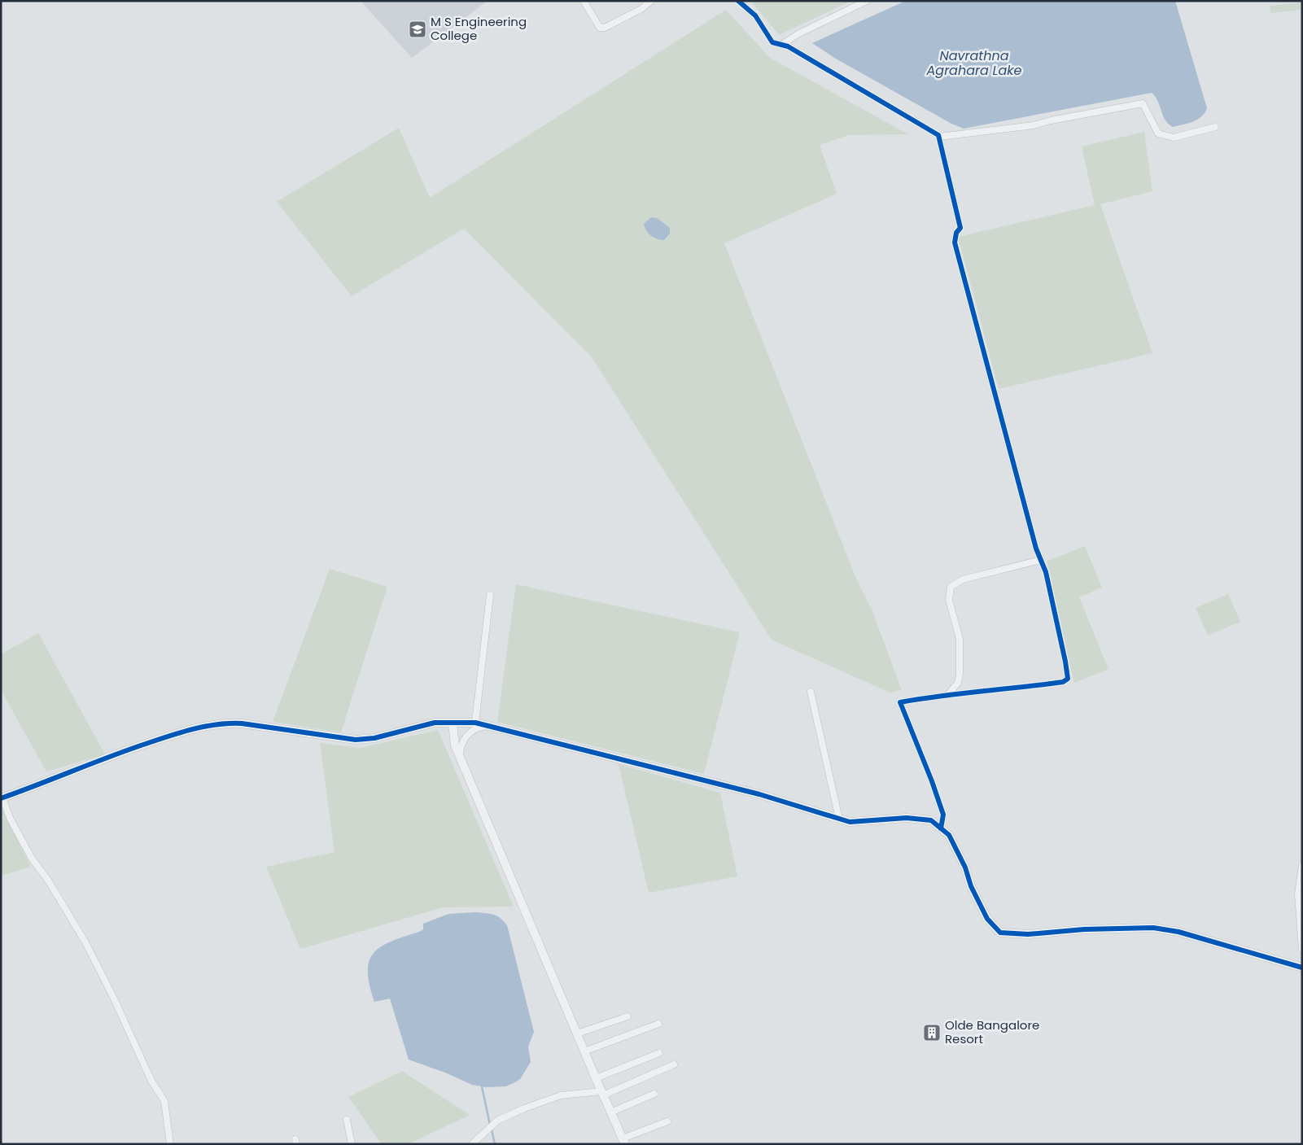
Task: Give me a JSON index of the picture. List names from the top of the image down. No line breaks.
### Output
{"water":["Navrathna Agrahara Lake"],"places":{"school or university":["M S Engineering College"],"building":["Olde Bangalore Resort"]}}
